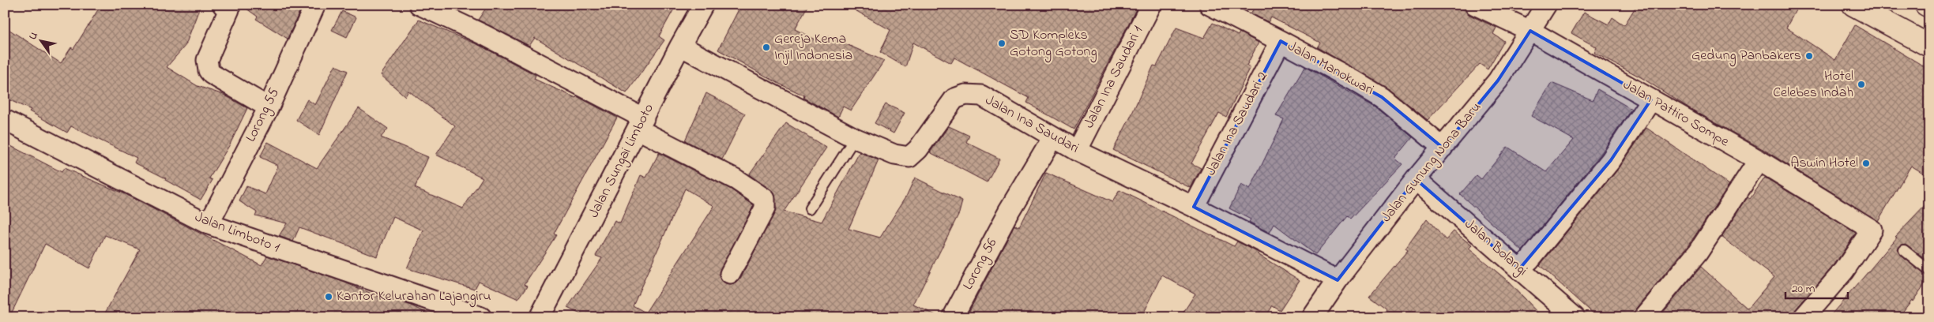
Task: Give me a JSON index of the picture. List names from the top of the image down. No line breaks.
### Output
{"streets":{"street":["Jalan Manokwari","Jalan Ina Saudari 1","Jalan Pattiro Sompe","Lorong 55","Jalan Ina Saudari 2","Jalan Ina Saudari","Jalan Sungai Limboto","Jalan Gunung Nona Baru","Jalan Limboto 1","Jalan Bolangi","Lorong 56"]},"crossings":[["Jalan Manokwari","Jalan Ina Saudari 2"],["Jalan Manokwari","Jalan Gunung Nona Baru"],["Jalan Ina Saudari 1","Jalan Ina Saudari"],["Jalan Pattiro Sompe","Jalan Gunung Nona Baru"],["Lorong 55","Jalan Limboto 1"],["Jalan Ina Saudari 2","Jalan Ina Saudari"],["Jalan Ina Saudari","Jalan Sungai Limboto"],["Jalan Ina Saudari","Jalan Gunung Nona Baru"],["Jalan Ina Saudari","Lorong 56"],["Jalan Gunung Nona Baru","Jalan Bolangi"]],"places":["SD Kompleks Gotong Gotong","Gereja Kema Injil Indonesia","Gedung Panbakers","Hotel Celebes Indah","Aswin Hotel","Kantor Kelurahan Lajangiru"],"scale_bar":"20 m","north":"top left"}
